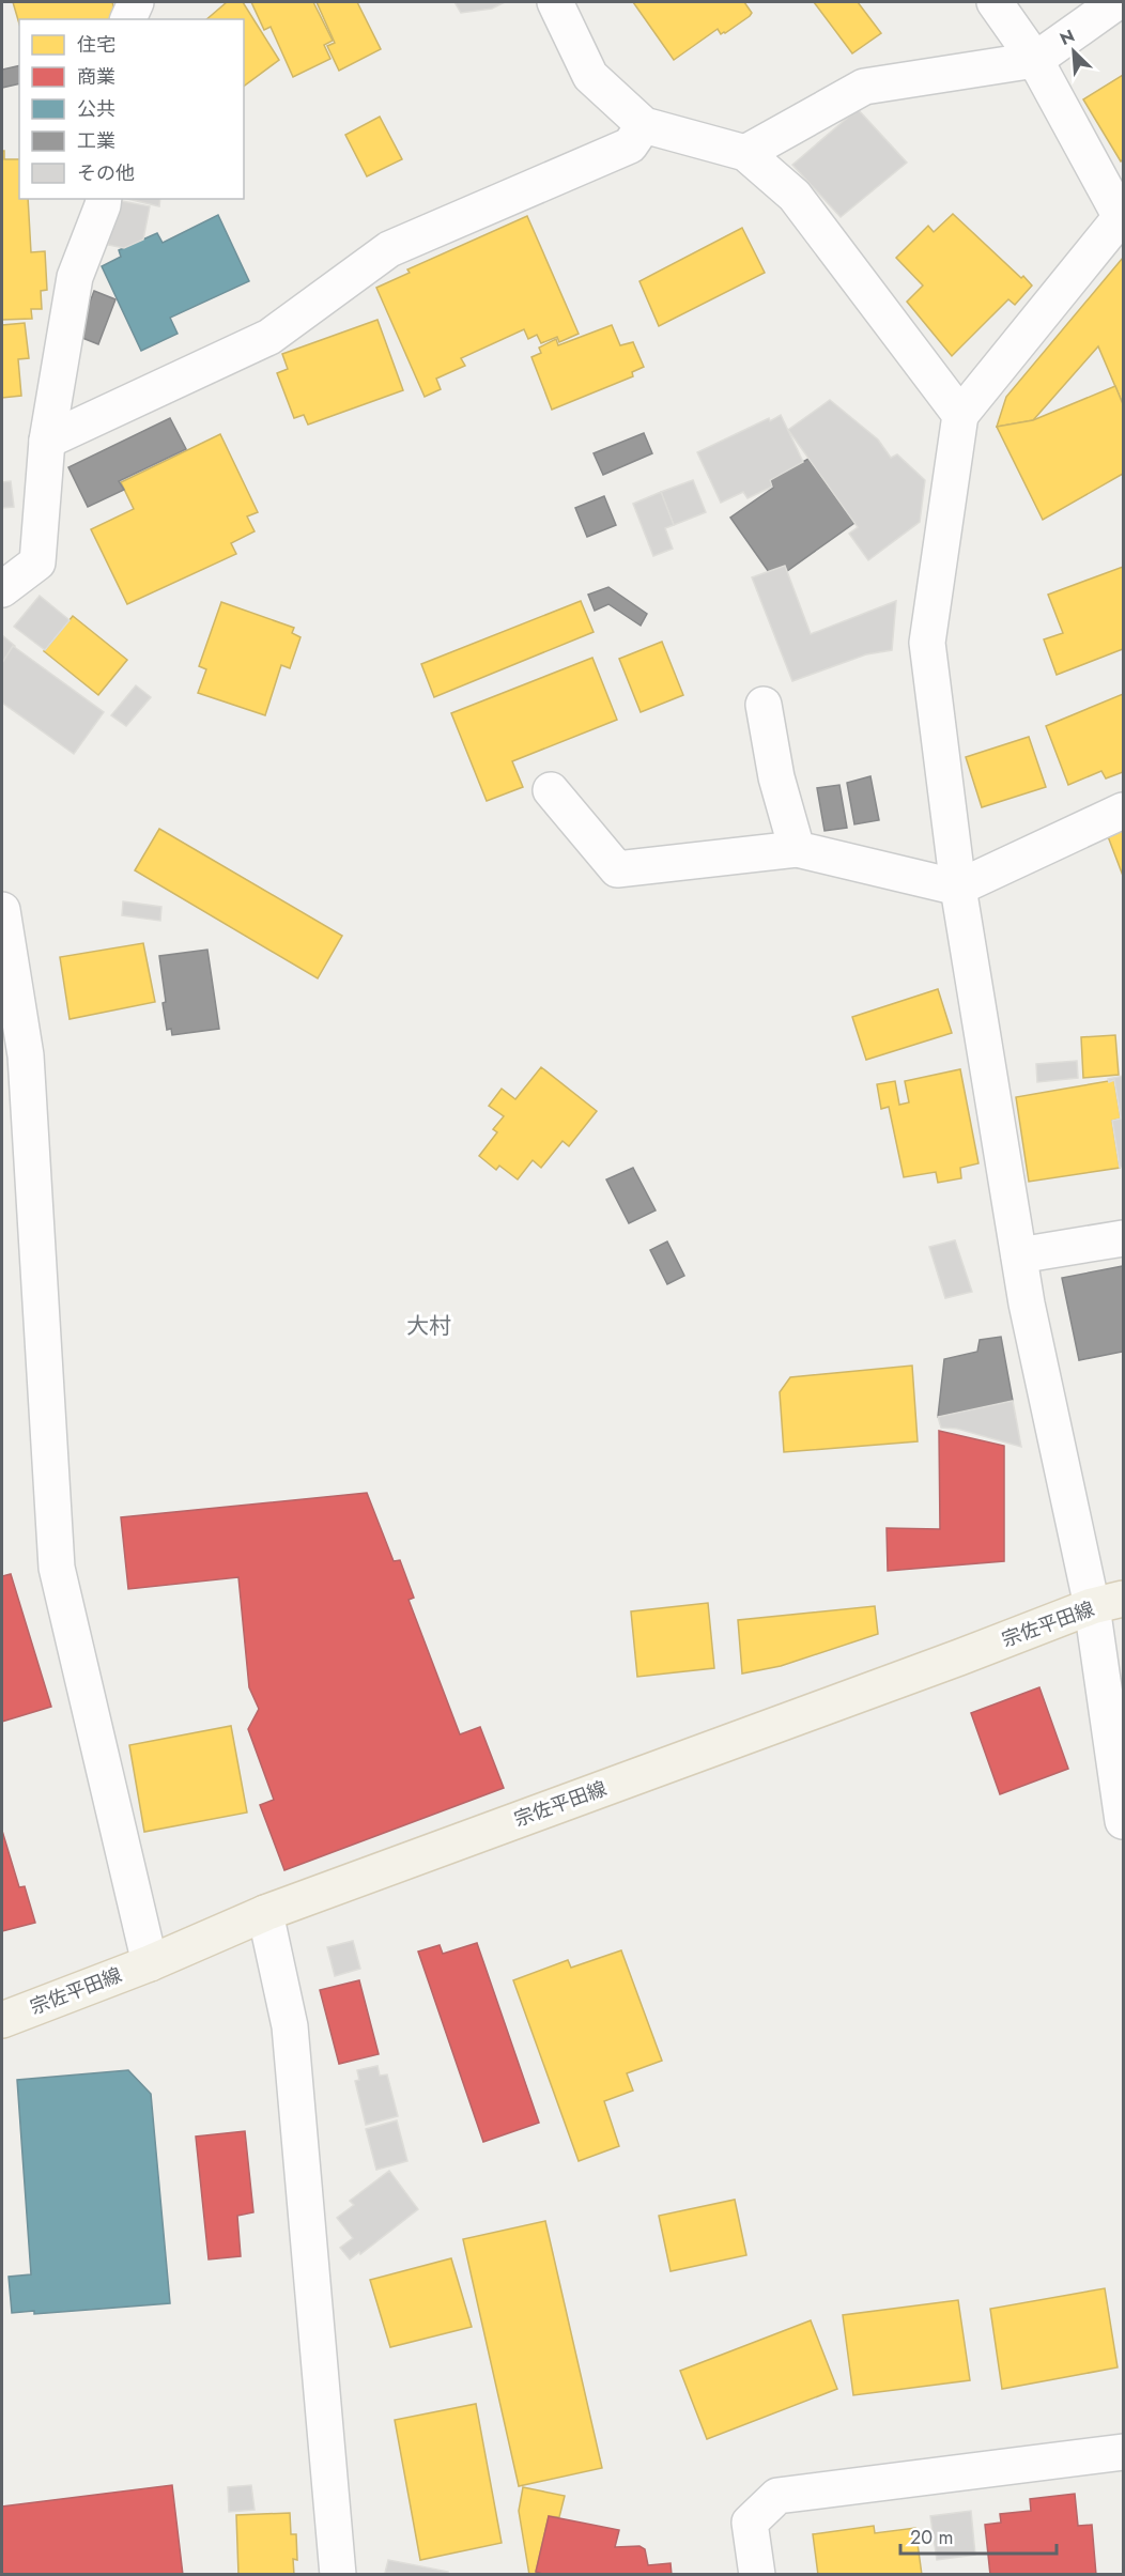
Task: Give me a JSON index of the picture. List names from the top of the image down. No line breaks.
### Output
{"streets":{"main road":["宗佐平田線"]},"districts":["大村"],"legend":["住宅","商業","公共","工業","その他"],"scale_bar":"20 m","north":"top left"}
